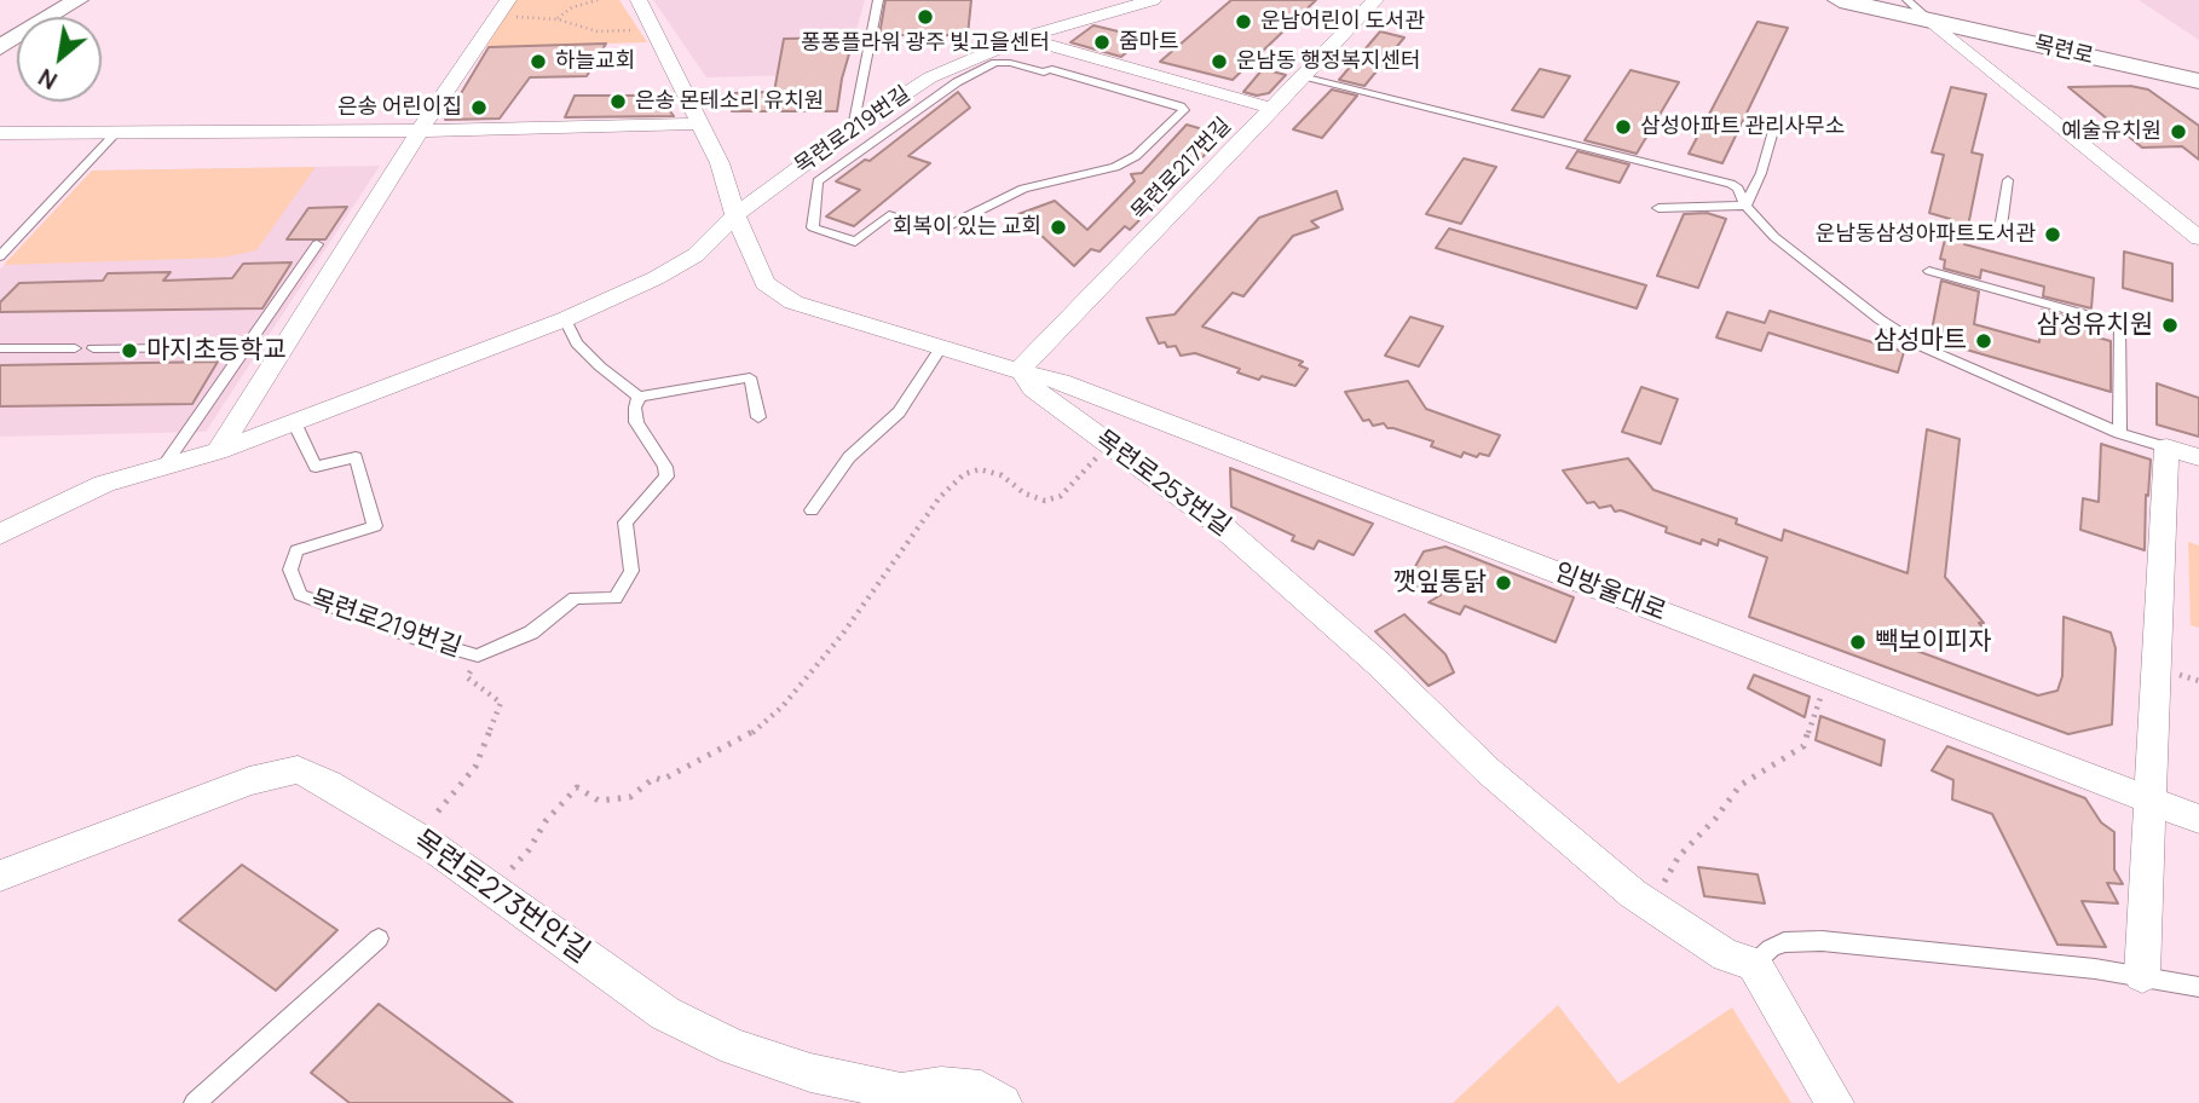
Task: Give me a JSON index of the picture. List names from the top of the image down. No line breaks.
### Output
{"streets":{"main road":["목련로"],"street":["목련로219번길","목련로217번길","목련로253번길","임방울대로","목련로273번안길"]},"crossings":[["목련로217번길","목련로253번길"],["목련로217번길","임방울대로"],["목련로253번길","임방울대로"]],"places":["퐁퐁플라워 광주 빛고을센터","운남어린이 도서관","줌마트","하늘교회","운남동 행정복지센터","은송 몬테소리 유치원","은송 어린이집","삼성아파트 관리사무소","예술유치원","회복이 있는 교회","운남동삼성아파트도서관","삼성유치원","삼성마트","마지초등학교","깻잎통닭","빽보이피자"],"north":"bottom left"}
